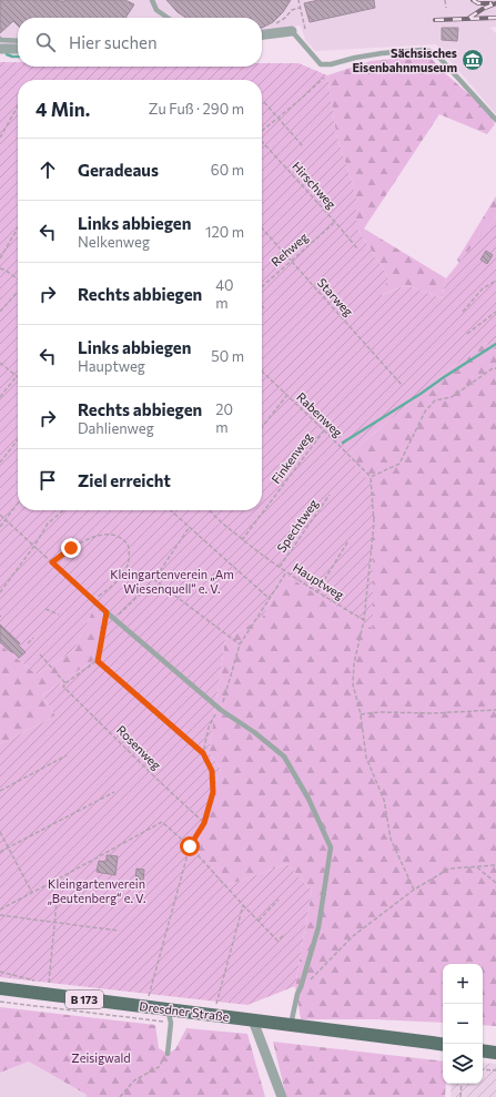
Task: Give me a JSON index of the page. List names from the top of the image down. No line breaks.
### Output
{"streets":{"main road":["B 173","Dresdner Straße"],"path":["Hirschweg","Rehweg","Starweg","Rabenweg","Finkenweg","Spechtweg","Hauptweg","Rosenweg"]},"crossings":[["Hirschweg","Rehweg"],["Rehweg","Starweg"],["Rabenweg","Finkenweg"],["Finkenweg","Hauptweg"],["Spechtweg","Hauptweg"]],"parks":["Kleingartenverein „Am Wiesenquell“ e. V.","Kleingartenverein „Beutenberg“ e. V.","Zeisigwald"],"places":{"museum":["Sächsisches Eisenbahnmuseum"]},"page":{"search":"Hier suchen","heading":["4 Min.","Zu Fuß · 290 m"],"list":[["Geradeaus","60 m"],["Links abbiegen","Nelkenweg","120 m"],["Rechts abbiegen","40 m"],["Links abbiegen","Hauptweg","50 m"],["Rechts abbiegen","Dahlienweg","20 m"],"Ziel erreicht"],"map_buttons":["+","−"]}}
